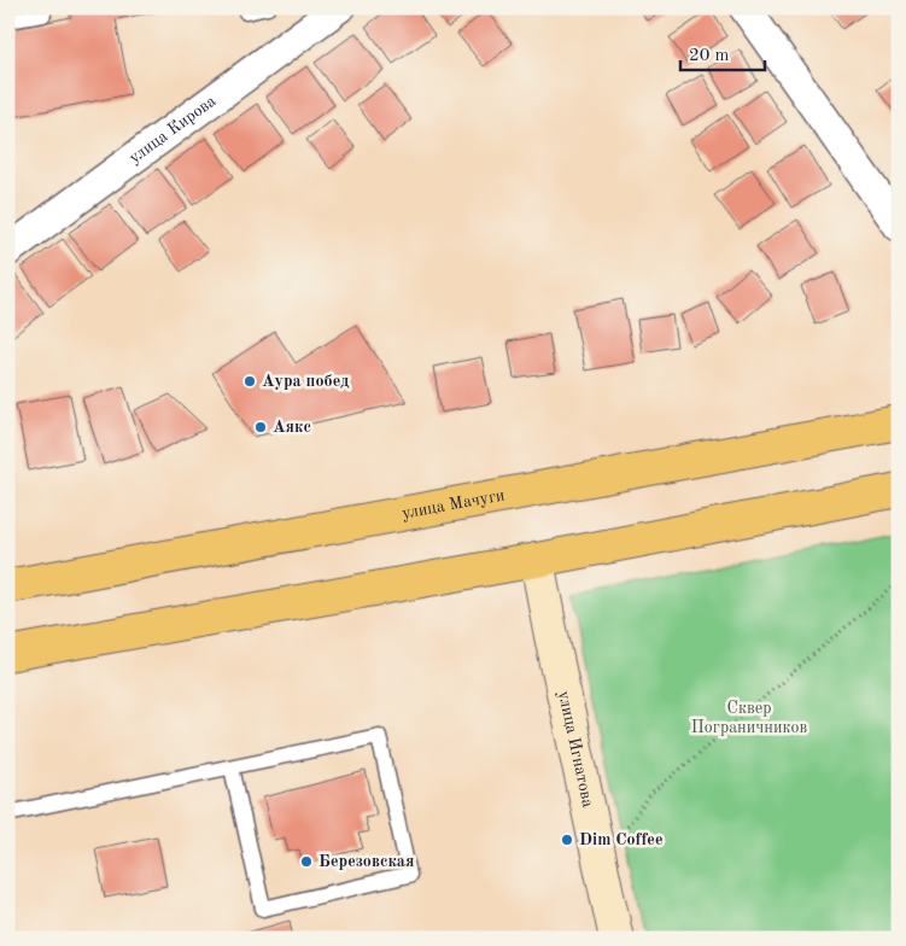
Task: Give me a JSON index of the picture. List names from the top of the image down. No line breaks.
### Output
{"streets":{"main road":["улица Мачуги"],"street":["улица Кирова","улица Игнатова"]},"parks":["Сквер Пограничников"],"places":["Аура побед","Аякс","Dim Coffee","Березовская"],"scale_bar":"20 m"}
